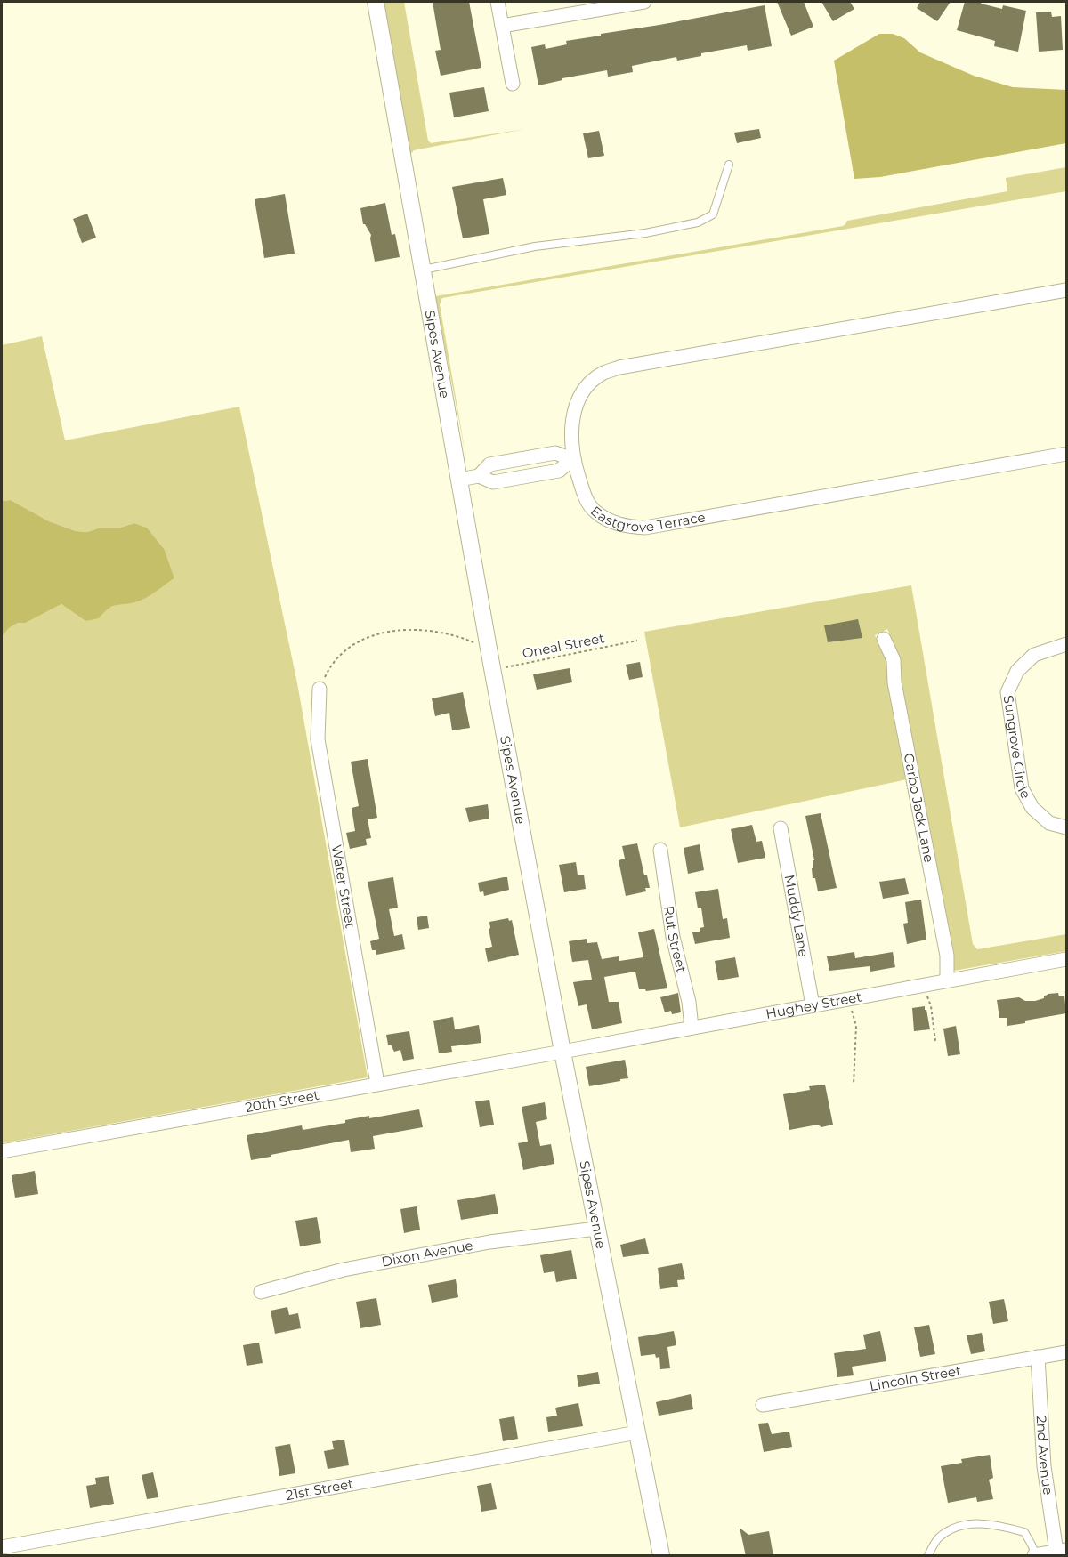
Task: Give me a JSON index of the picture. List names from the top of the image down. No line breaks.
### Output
{"streets":{"street":["Sipes Avenue","Eastgrove Terrace","Sungrove Circle","Garbo Jack Lane","Water Street","Muddy Lane","Rut Street","Hughey Street","20th Street","Dixon Avenue","Lincoln Street","2nd Avenue","21st Street"],"path":["Oneal Street"]},"crossings":[["Sipes Avenue","Oneal Street"],["Sipes Avenue","Hughey Street"],["Sipes Avenue","20th Street"],["Sipes Avenue","Dixon Avenue"],["Sipes Avenue","21st Street"],["Garbo Jack Lane","Hughey Street"],["Water Street","20th Street"],["Muddy Lane","Hughey Street"],["Rut Street","Hughey Street"],["Hughey Street","20th Street"],["Lincoln Street","2nd Avenue"]]}
